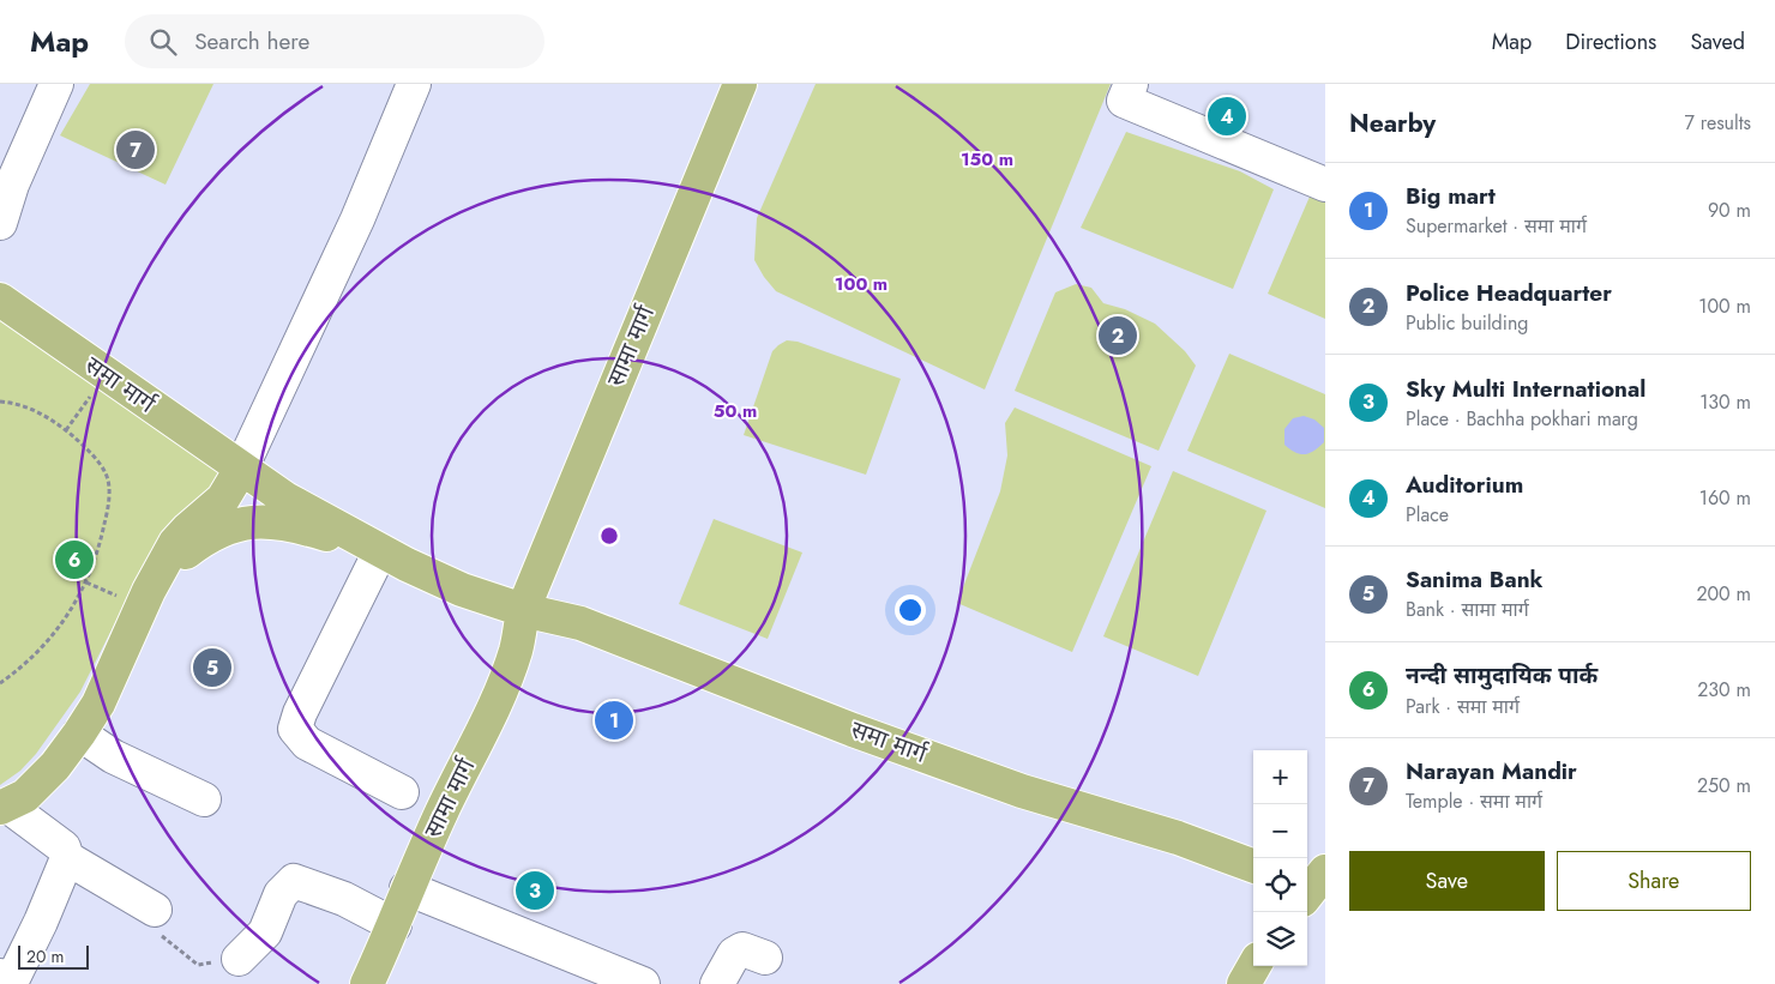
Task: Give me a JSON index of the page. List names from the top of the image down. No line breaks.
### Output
{"streets":{"main road":["सामा मार्ग","समा मार्ग"]},"crossings":[["सामा मार्ग","समा मार्ग"]],"scale_bar":"20 m","page":{"header":"Map","search":"Search here","nav":["Map","Directions","Saved"],"heading":["Nearby","7 results"],"pins":["4","7","2","6","5","1","3"],"list":[{"mark":"1","name":"Big mart","note":"Supermarket · समा मार्ग","value":"90 m"},{"mark":"2","name":"Police Headquarter","note":"Public building","value":"100 m"},{"mark":"3","name":"Sky Multi International","note":"Place · Bachha pokhari marg","value":"130 m"},{"mark":"4","name":"Auditorium","note":"Place","value":"160 m"},{"mark":"5","name":"Sanima Bank","note":"Bank · सामा मार्ग","value":"200 m"},{"mark":"6","name":"नन्दी सामुदायिक पार्क","note":"Park · समा मार्ग","value":"230 m"},{"mark":"7","name":"Narayan Mandir","note":"Temple · समा मार्ग","value":"250 m"}],"map_buttons":["+","−"],"buttons":["Save","Share"],"scale":"20 m"},"rings":["150 m","100 m","50 m"]}
